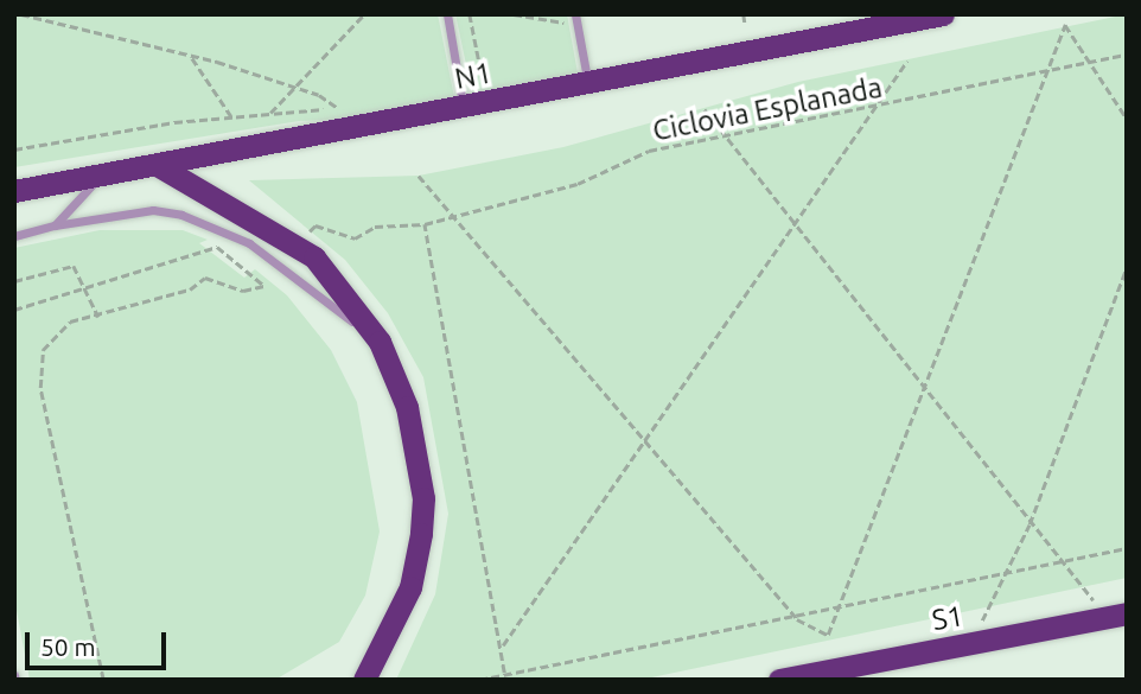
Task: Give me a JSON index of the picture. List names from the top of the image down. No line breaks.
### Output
{"streets":{"highway":["N1","S1"],"path":["Ciclovia Esplanada"]},"scale_bar":"50 m"}
